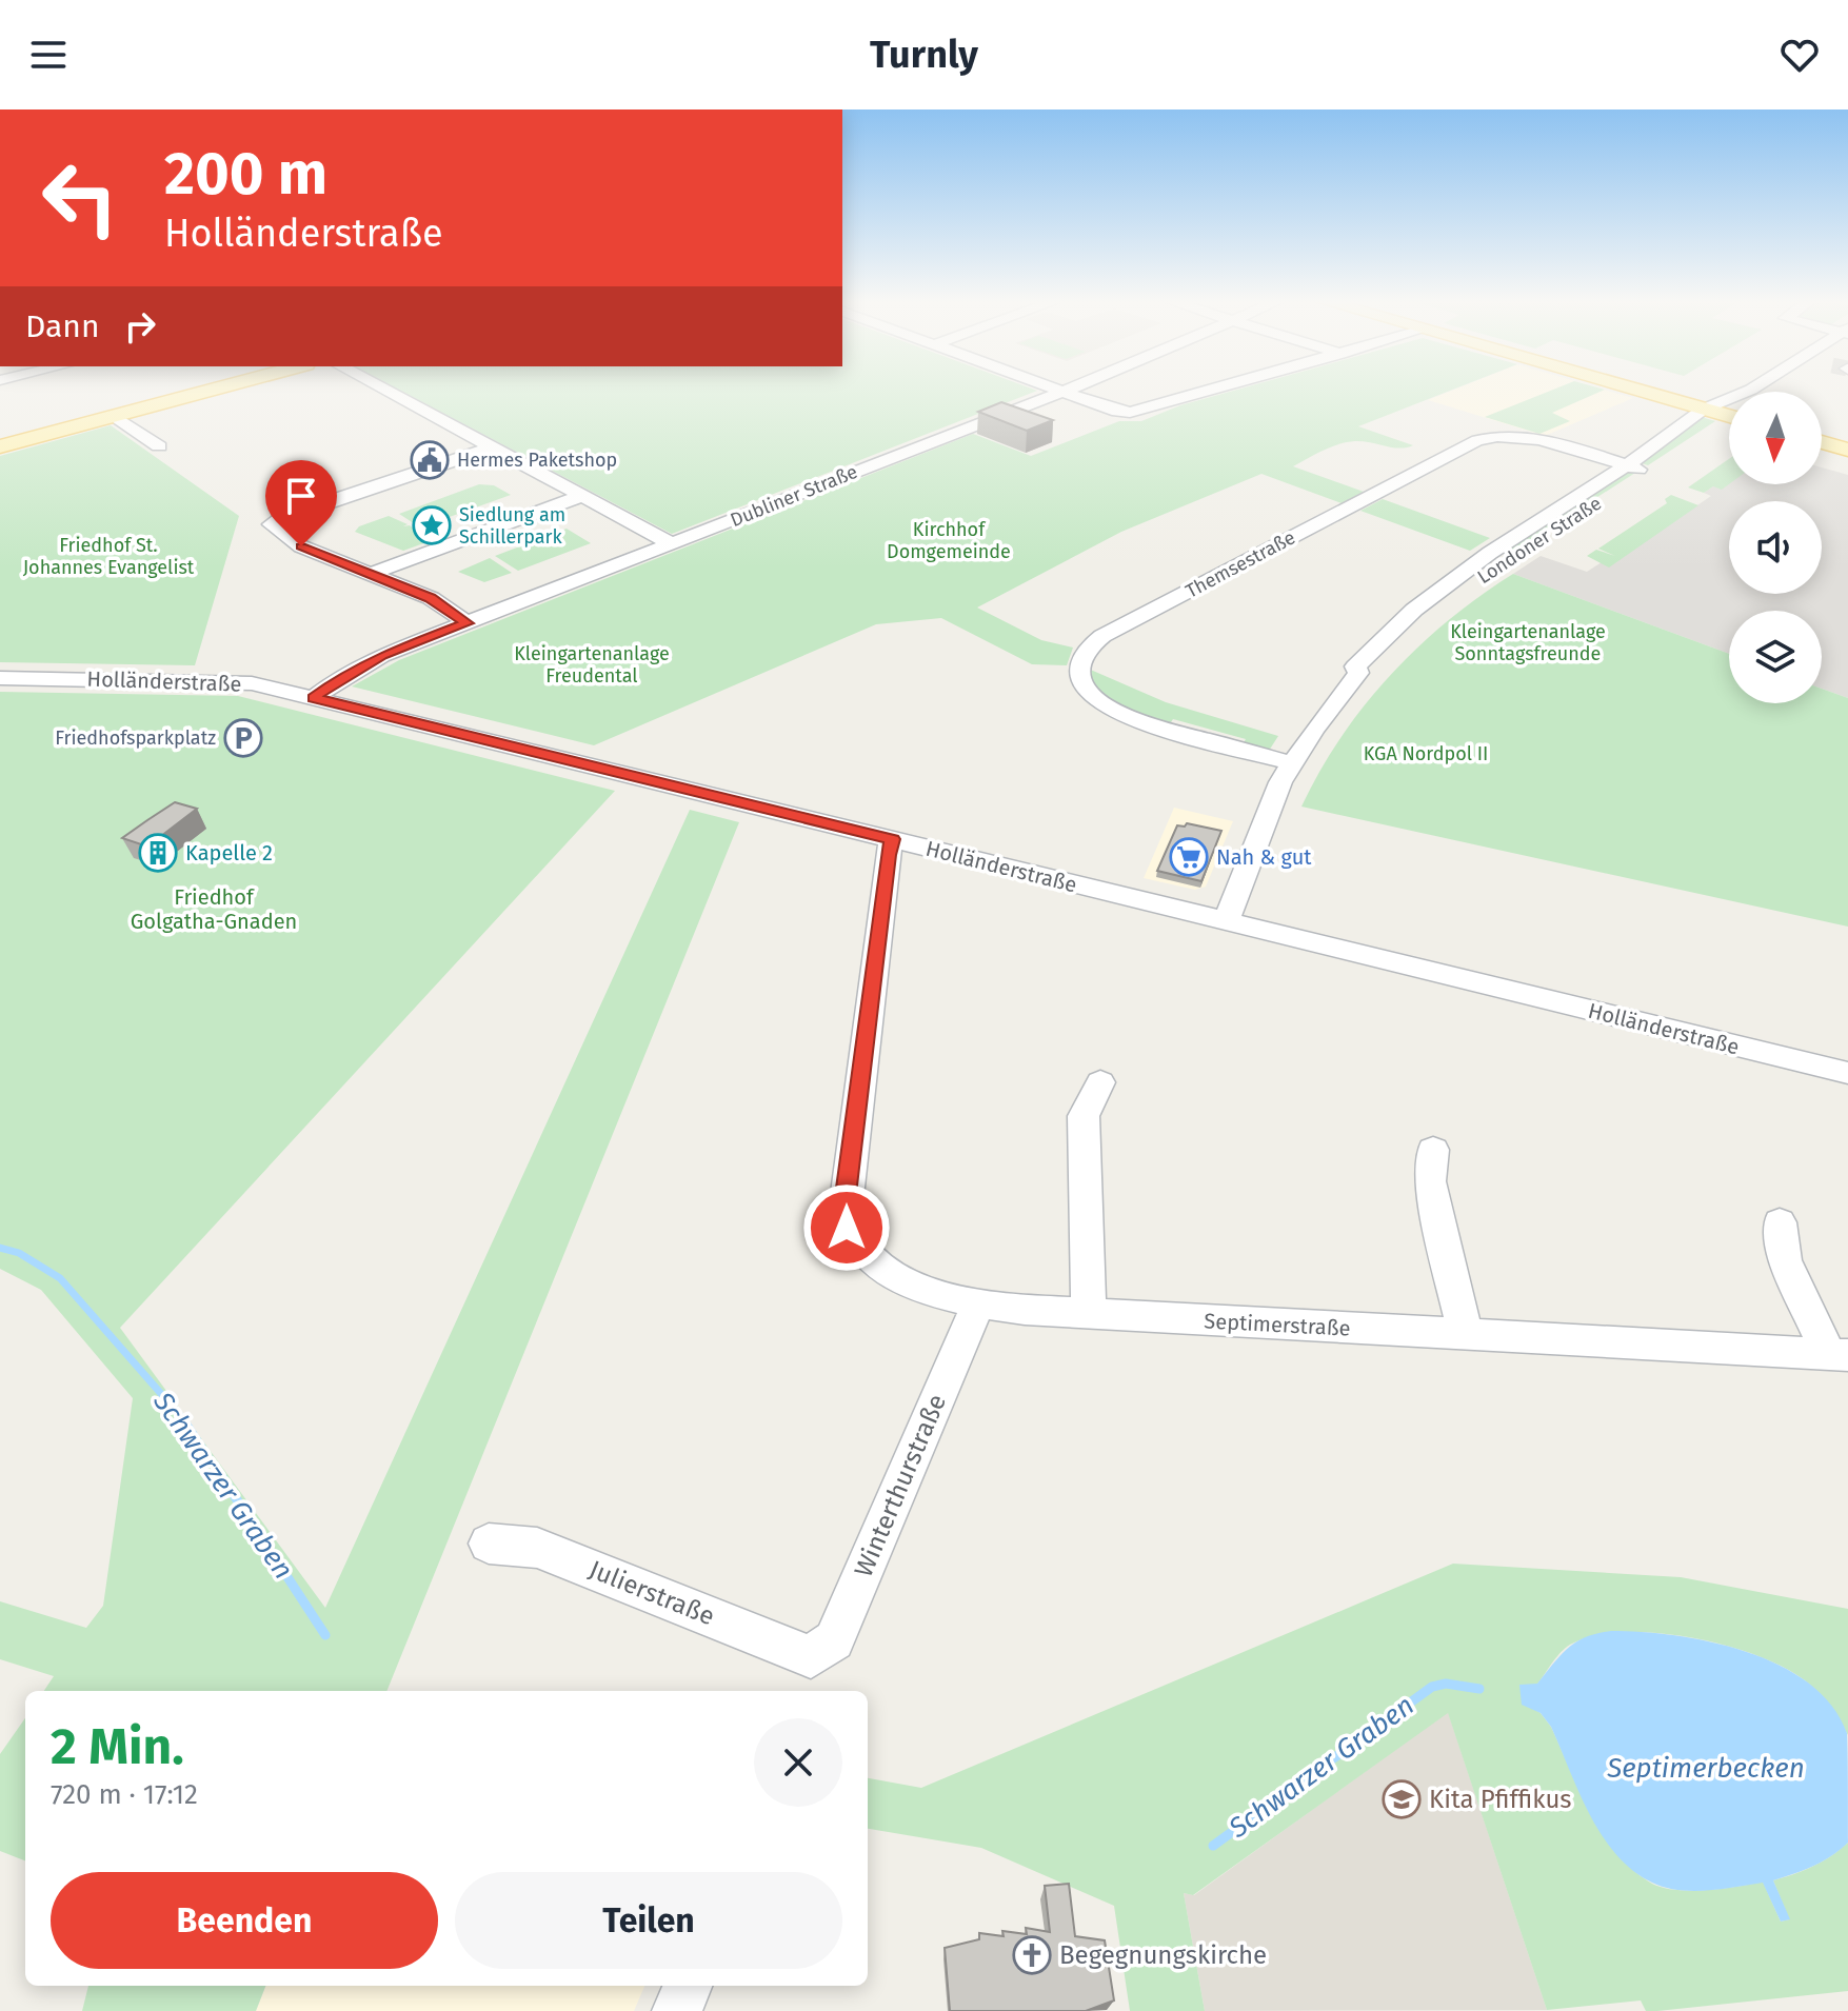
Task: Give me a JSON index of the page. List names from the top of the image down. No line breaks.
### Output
{"streets":{"street":["Dubliner Straße","Londoner Straße","Themsestraße","Holländerstraße","Septimerstraße","Winterthurstraße","Julierstraße"]},"crossings":[["Dubliner Straße","Holländerstraße"],["Londoner Straße","Themsestraße"],["Londoner Straße","Holländerstraße"],["Holländerstraße","Septimerstraße"],["Septimerstraße","Winterthurstraße"],["Winterthurstraße","Julierstraße"]],"water":["Schwarzer Graben","Septimerbecken"],"parks":["Kirchhof Domgemeinde","Friedhof St. Johannes Evangelist","Kleingartenanlage Sonntagsfreunde","Kleingartenanlage Freudental","KGA Nordpol II","Friedhof Golgatha-Gnaden"],"places":{"public building":["Hermes Paketshop"],"place":["Siedlung am Schillerpark"],"parking":["Friedhofsparkplatz"],"building":["Kapelle 2"],"supermarket":["Nah & gut"],"school or university":["Kita Pfiffikus"],"church":["Begegnungskirche"]},"north":"bottom","page":{"header":"Turnly","turn":["200 m","Holländerstraße"],"then":"Dann","heading":["2 Min.","720 m · 17:12"],"buttons":["Beenden","Teilen"]}}
